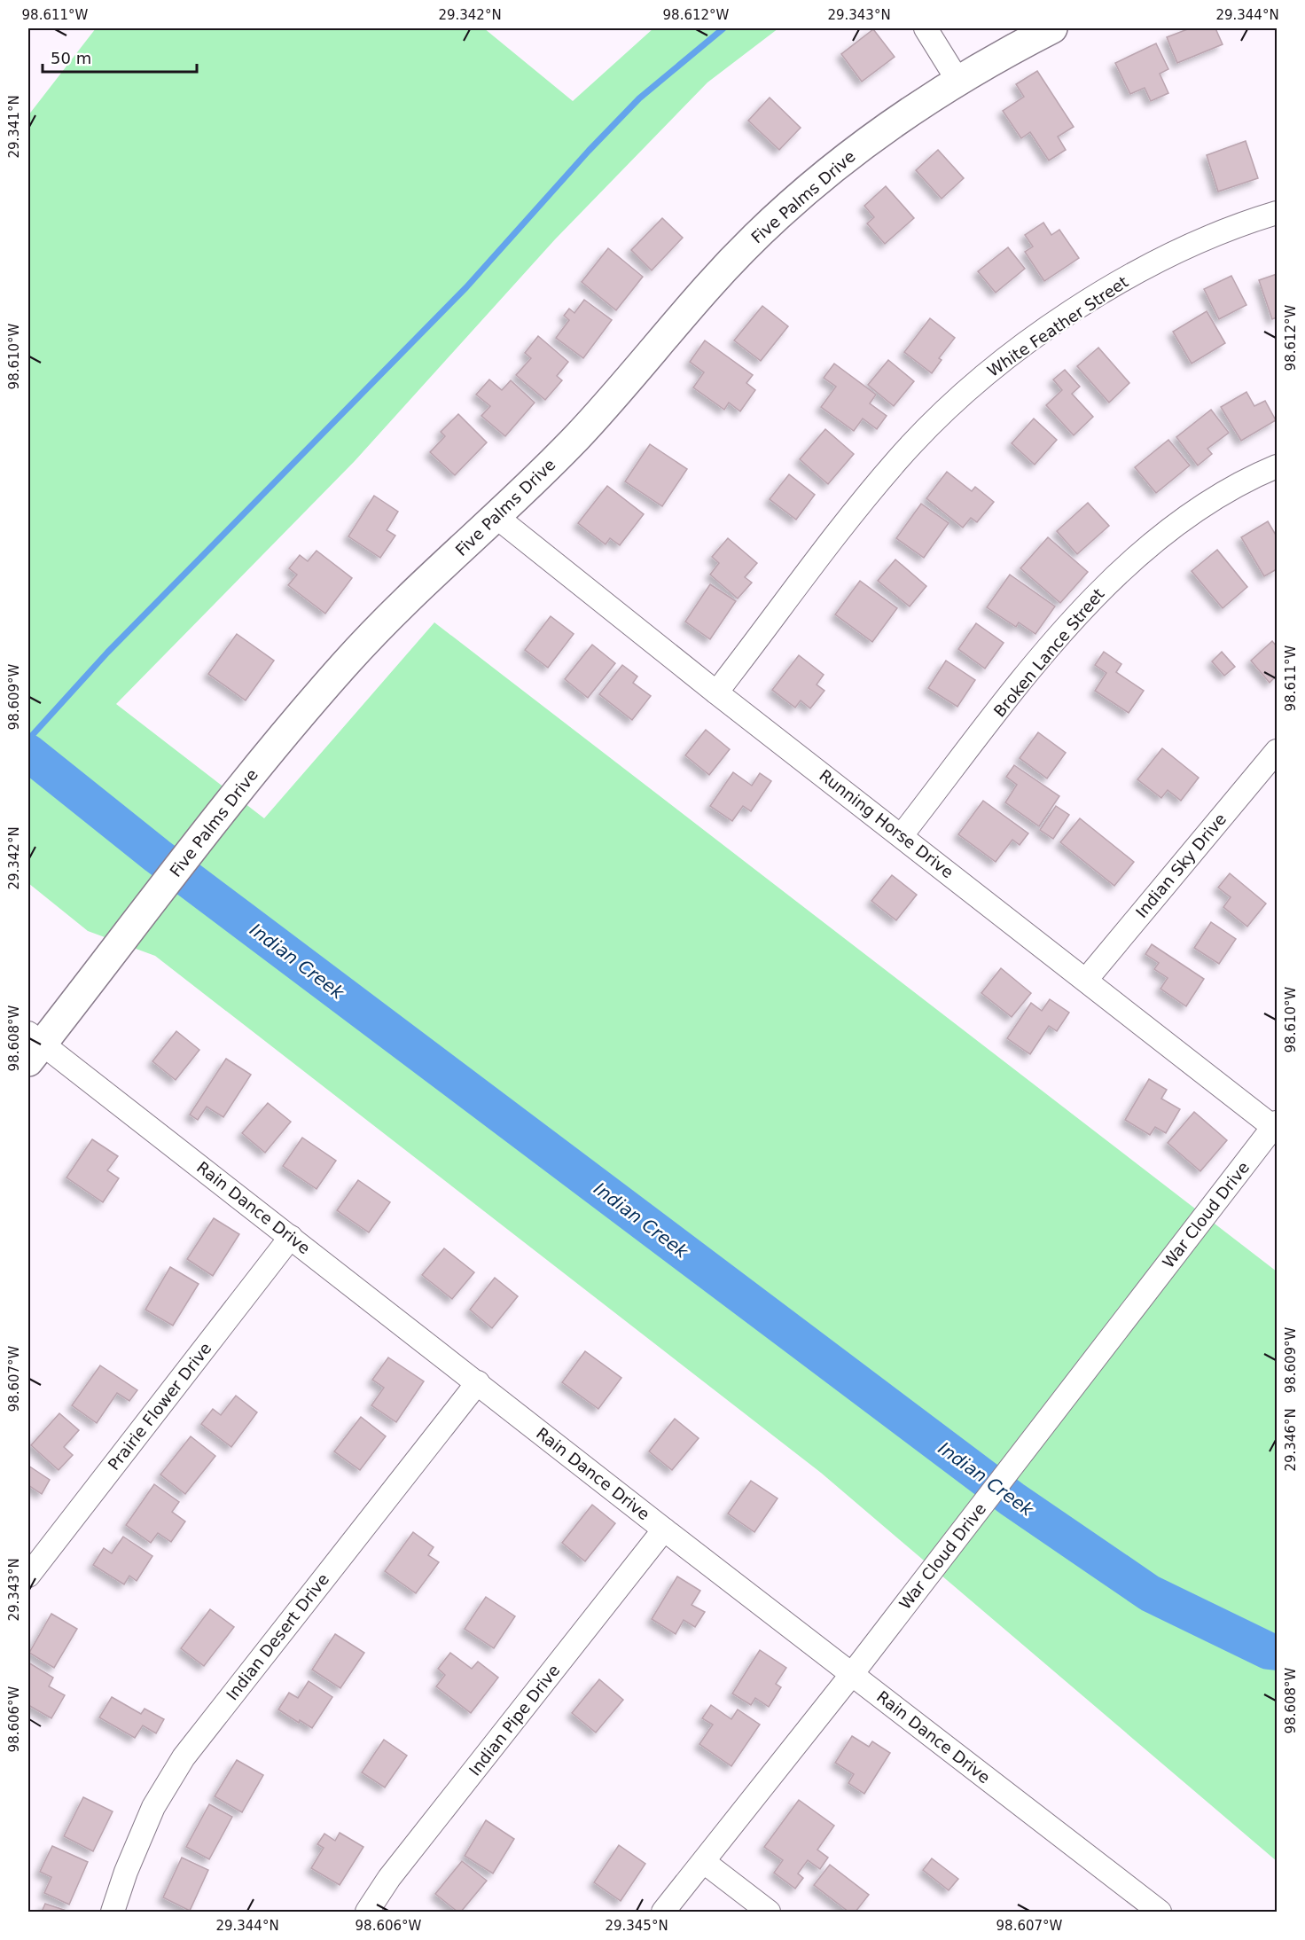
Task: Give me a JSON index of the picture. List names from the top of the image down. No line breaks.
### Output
{"streets":{"street":["Five Palms Drive","White Feather Street","Broken Lance Street","Running Horse Drive","Indian Sky Drive","Rain Dance Drive","War Cloud Drive","Prairie Flower Drive","Indian Desert Drive","Indian Pipe Drive"]},"crossings":[["Five Palms Drive","Running Horse Drive"],["Five Palms Drive","Rain Dance Drive"],["White Feather Street","Running Horse Drive"],["Broken Lance Street","Running Horse Drive"],["Running Horse Drive","Indian Sky Drive"],["Running Horse Drive","War Cloud Drive"],["Rain Dance Drive","War Cloud Drive"],["Rain Dance Drive","Prairie Flower Drive"],["Rain Dance Drive","Indian Desert Drive"],["Rain Dance Drive","Indian Pipe Drive"]],"water":["Indian Creek"],"scale_bar":"50 m","coordinates":["98.611°W","29.342°N","98.612°W","29.343°N","29.344°N","29.341°N","98.610°W","98.609°W","98.608°W","98.607°W","29.346°N","98.606°W","29.345°N"]}
